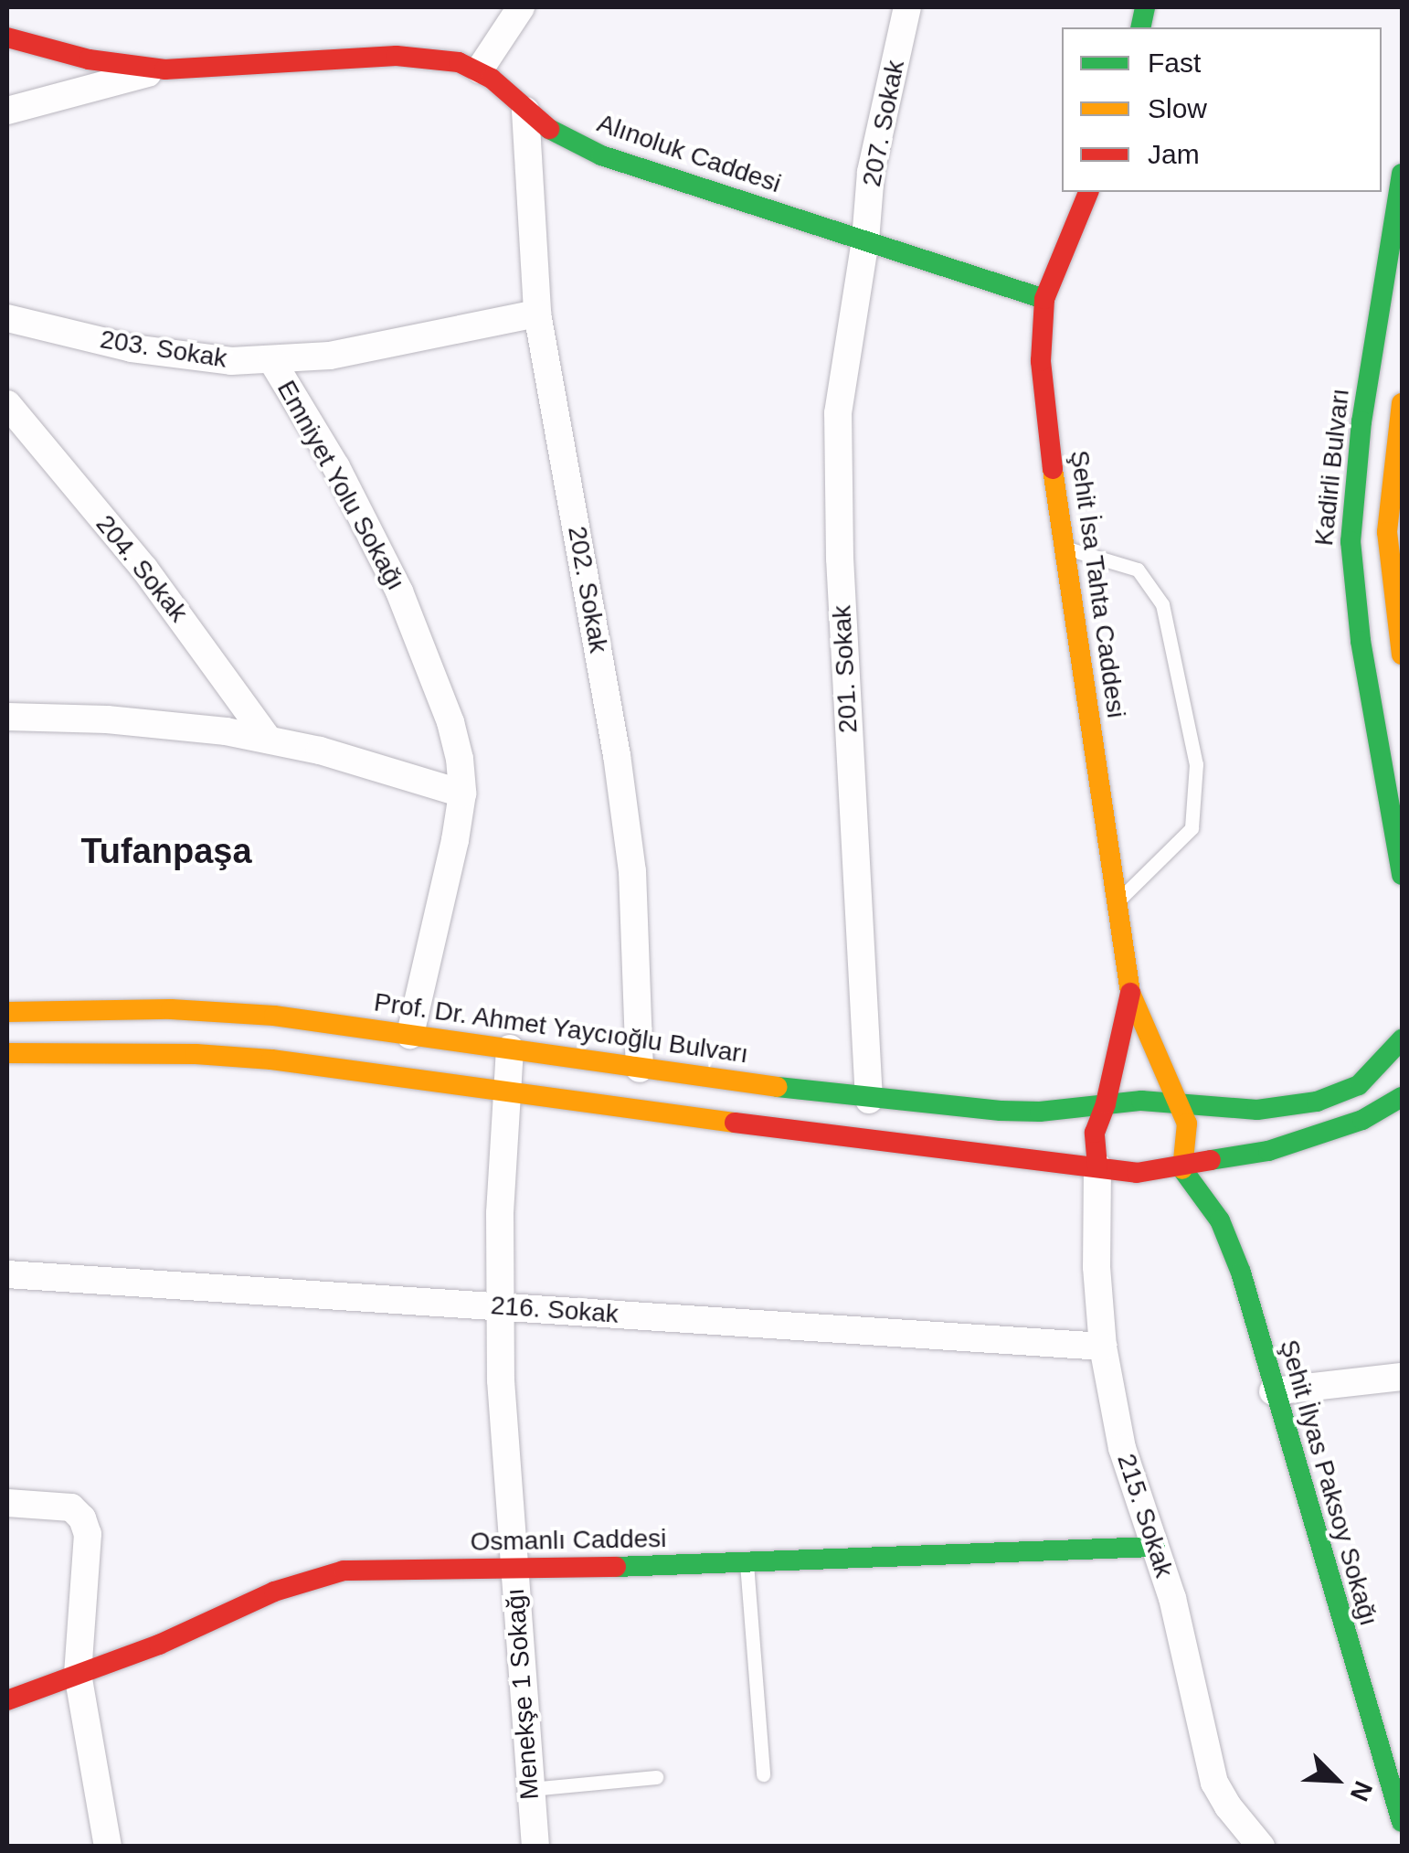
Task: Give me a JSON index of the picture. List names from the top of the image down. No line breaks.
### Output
{"streets":{"street":["207. Sokak","Alınoluk Caddesi","203. Sokak","Kadirli Bulvarı","Emniyet Yolu Sokağı","204. Sokak","Şehit İsa Tahta Caddesi","202. Sokak","201. Sokak","Prof. Dr. Ahmet Yaycıoğlu Bulvarı","216. Sokak","Şehit İlyas Paksoy Sokağı","215. Sokak","Osmanlı Caddesi","Menekşe 1 Sokağı"]},"crossings":[["207. Sokak","Alınoluk Caddesi"],["207. Sokak","201. Sokak"],["Alınoluk Caddesi","Şehit İsa Tahta Caddesi"],["Alınoluk Caddesi","202. Sokak"],["Alınoluk Caddesi","201. Sokak"],["203. Sokak","Emniyet Yolu Sokağı"],["203. Sokak","202. Sokak"],["Emniyet Yolu Sokağı","Prof. Dr. Ahmet Yaycıoğlu Bulvarı"],["Şehit İsa Tahta Caddesi","Prof. Dr. Ahmet Yaycıoğlu Bulvarı"],["Şehit İsa Tahta Caddesi","Şehit İlyas Paksoy Sokağı"],["Şehit İsa Tahta Caddesi","215. Sokak"],["202. Sokak","Prof. Dr. Ahmet Yaycıoğlu Bulvarı"],["201. Sokak","Prof. Dr. Ahmet Yaycıoğlu Bulvarı"],["Prof. Dr. Ahmet Yaycıoğlu Bulvarı","Şehit İlyas Paksoy Sokağı"],["Prof. Dr. Ahmet Yaycıoğlu Bulvarı","215. Sokak"],["Prof. Dr. Ahmet Yaycıoğlu Bulvarı","Menekşe 1 Sokağı"],["216. Sokak","215. Sokak"],["216. Sokak","Menekşe 1 Sokağı"],["Şehit İlyas Paksoy Sokağı","215. Sokak"],["215. Sokak","Osmanlı Caddesi"],["Osmanlı Caddesi","Menekşe 1 Sokağı"]],"districts":["Tufanpaşa"],"legend":["Fast","Slow","Jam"],"north":"bottom right"}
